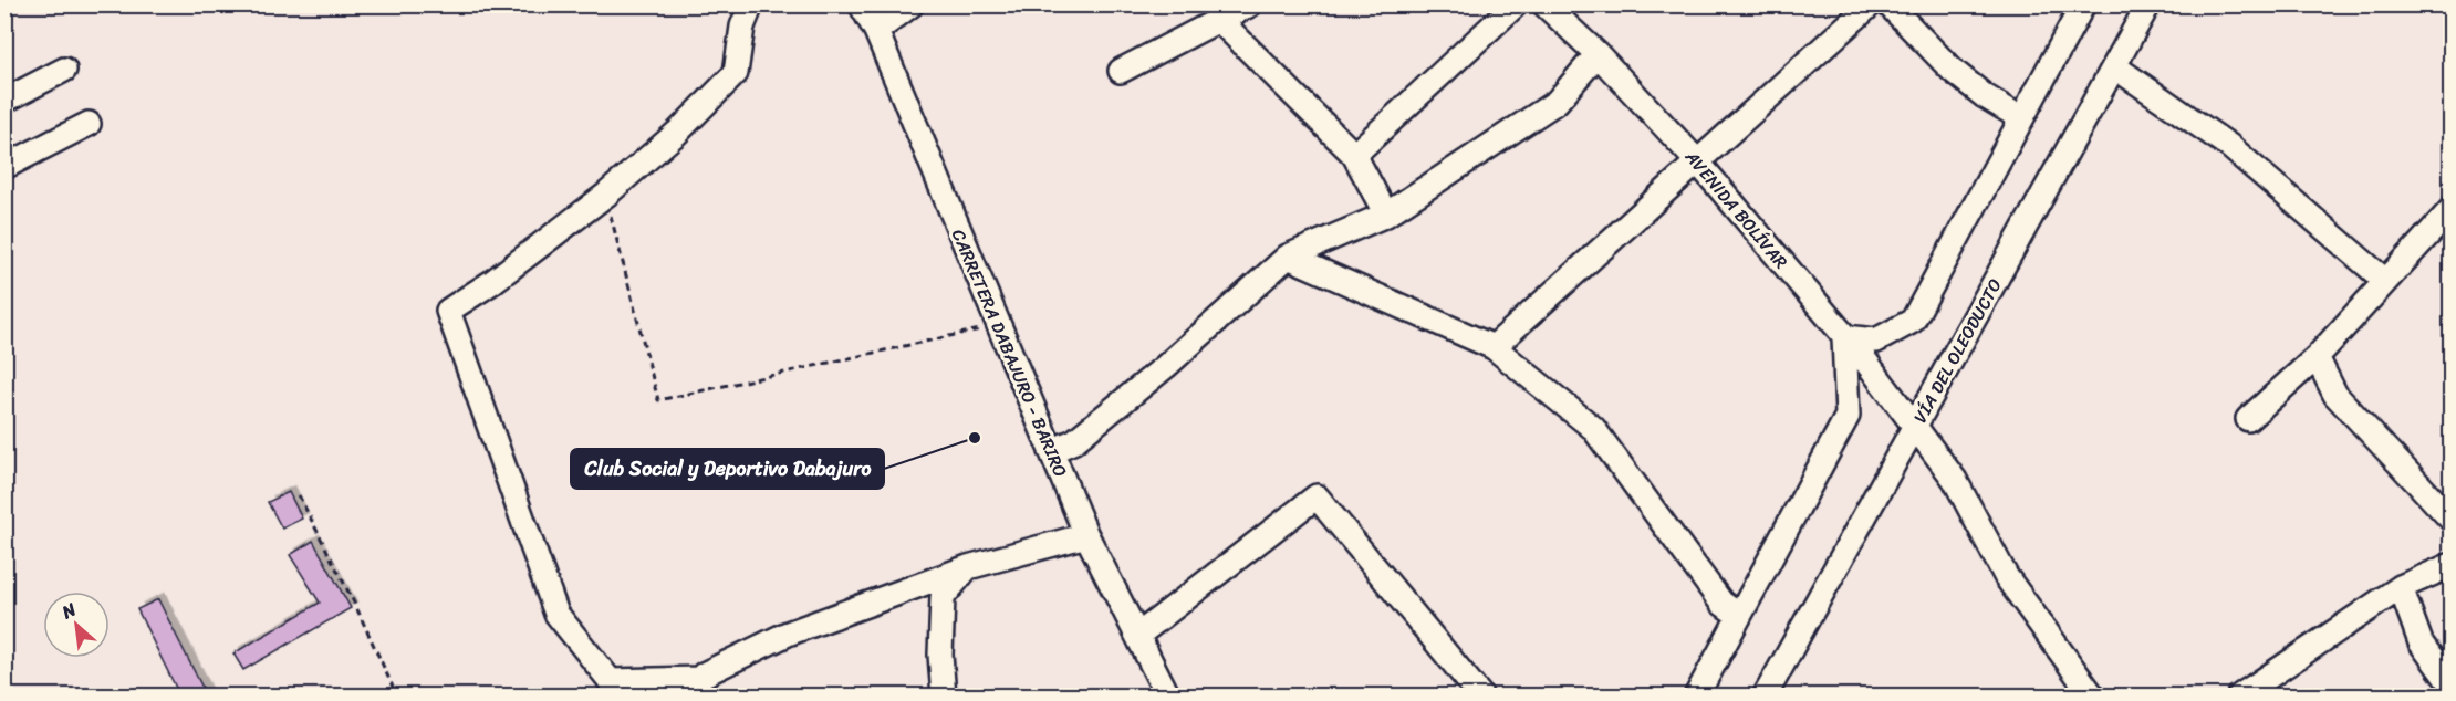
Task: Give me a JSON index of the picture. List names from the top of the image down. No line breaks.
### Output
{"streets":{"street":["AVENIDA BOLÍVAR","VÍA DEL OLEODUCTO","CARRETERA DABAJURO - BARIRO"]},"crossings":[["AVENIDA BOLÍVAR","VÍA DEL OLEODUCTO"]],"places":["Club Social y Deportivo Dabajuro"],"north":"top left"}
